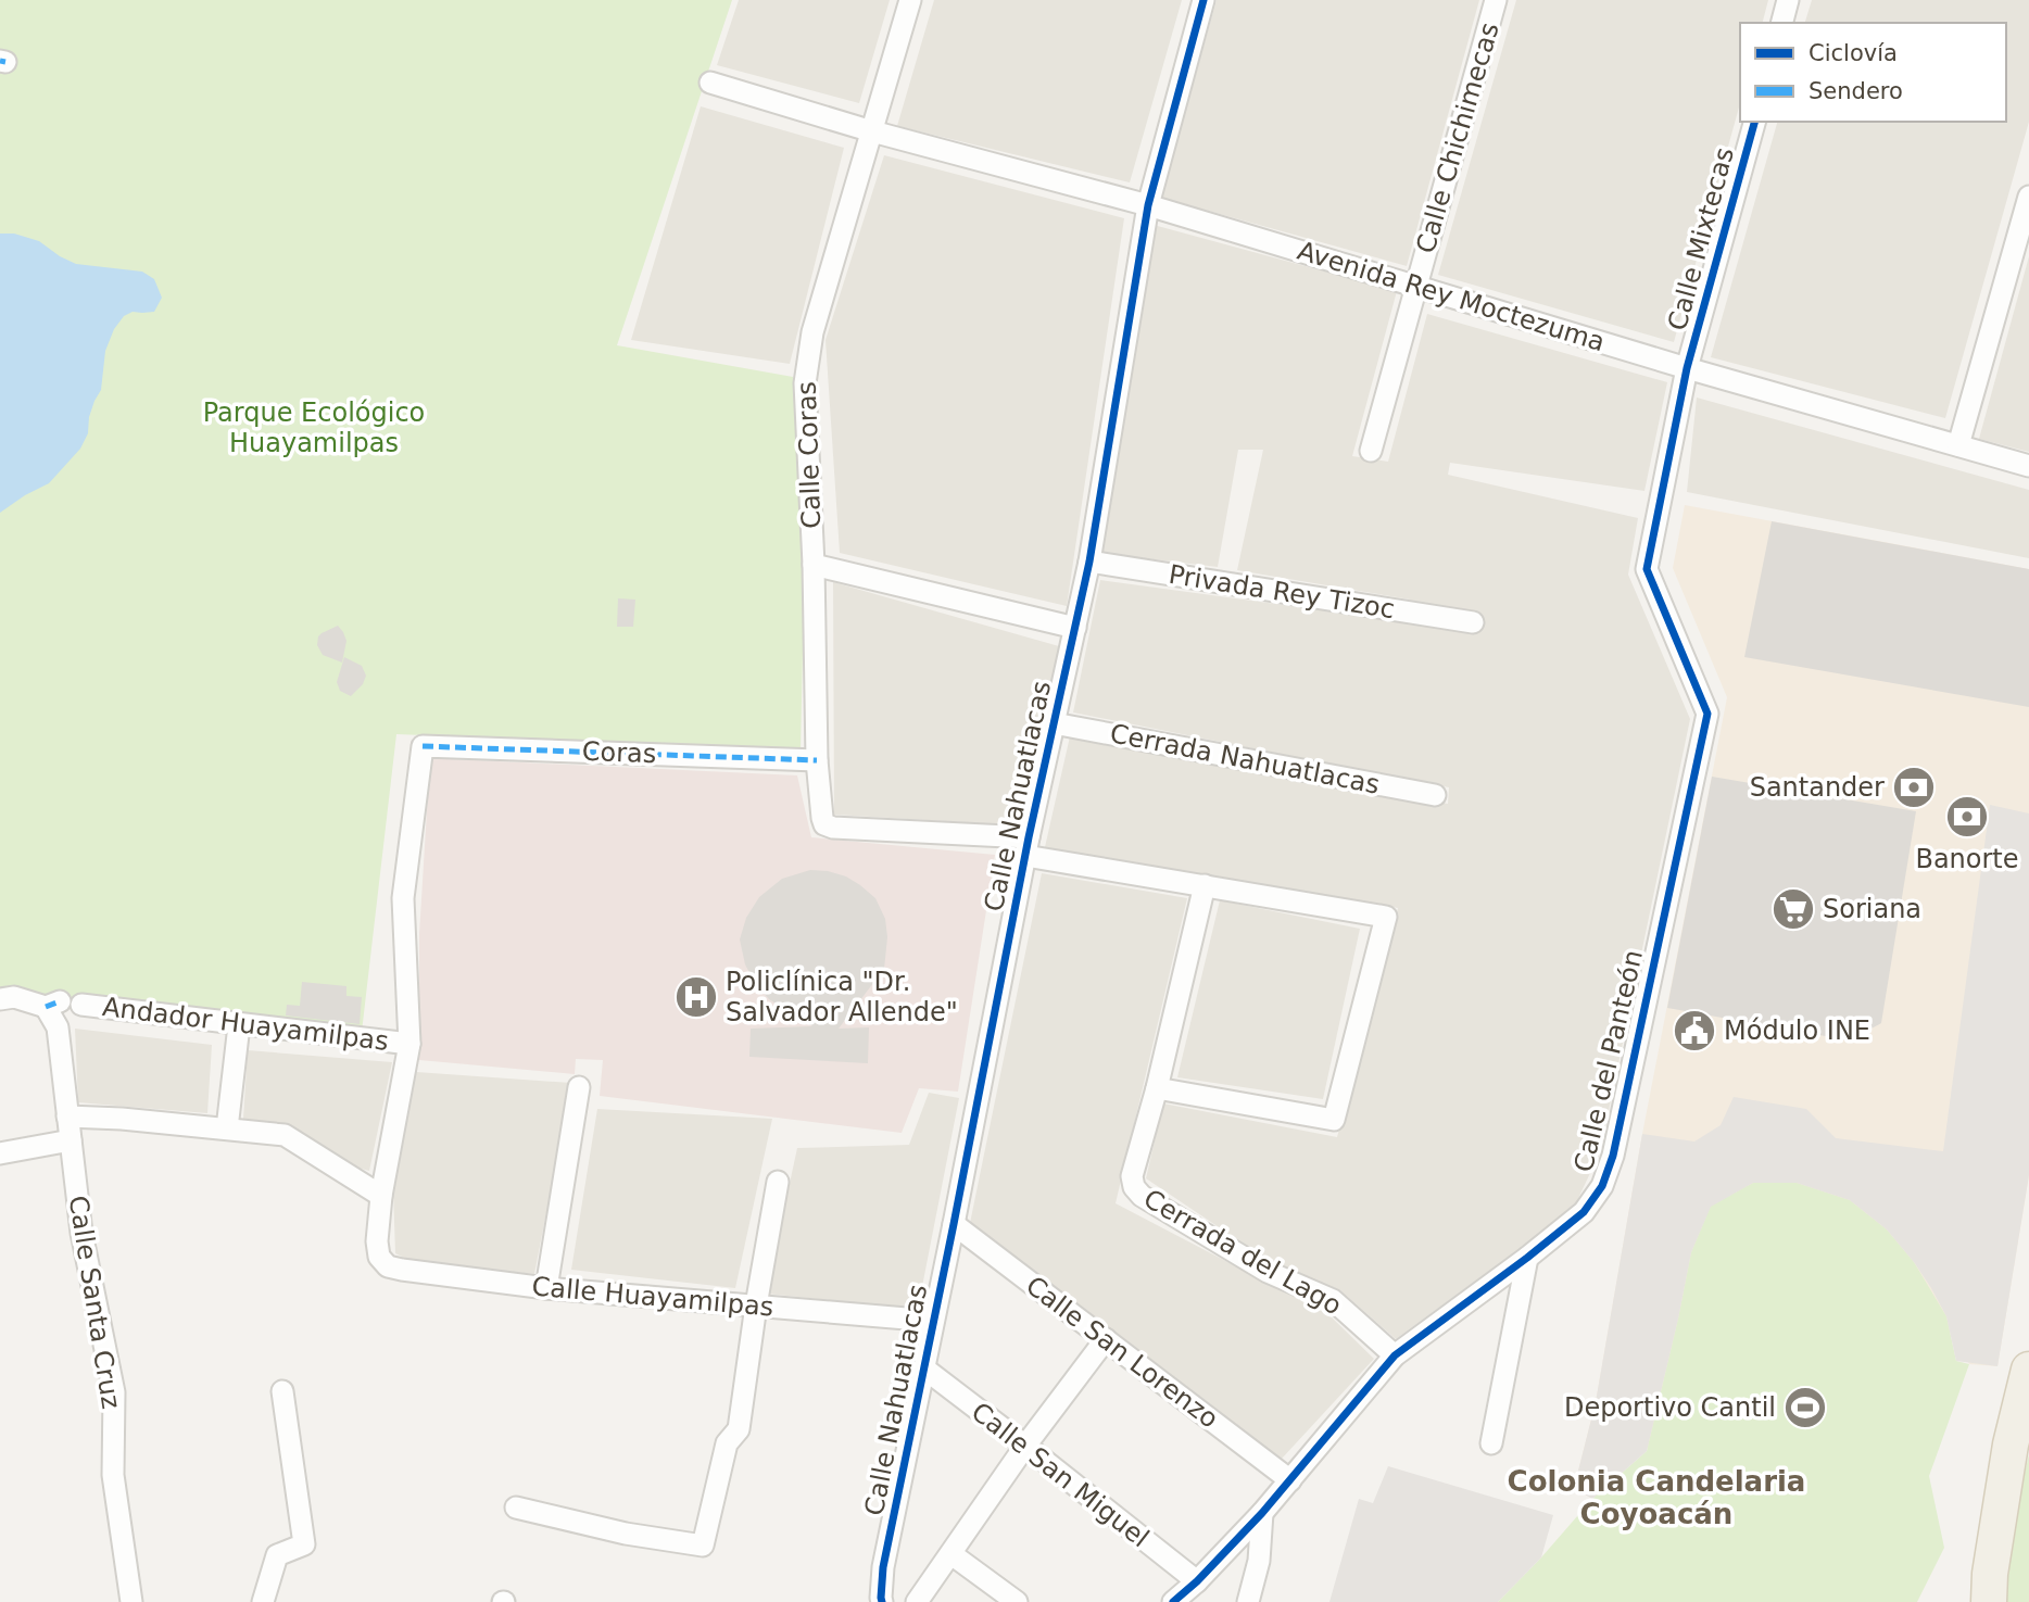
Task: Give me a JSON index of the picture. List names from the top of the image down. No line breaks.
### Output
{"streets":{"street":["Calle Chichimecas","Calle Mixtecas","Avenida Rey Moctezuma","Calle Coras","Privada Rey Tizoc","Coras","Cerrada Nahuatlacas","Calle Nahuatlacas","Andador Huayamilpas","Calle del Panteón","Cerrada del Lago","Calle Huayamilpas","Calle Santa Cruz","Calle San Lorenzo","Calle San Miguel"]},"crossings":[["Calle Chichimecas","Avenida Rey Moctezuma"],["Calle Mixtecas","Avenida Rey Moctezuma"],["Calle Mixtecas","Calle del Panteón"],["Avenida Rey Moctezuma","Calle Coras"],["Avenida Rey Moctezuma","Calle Nahuatlacas"],["Avenida Rey Moctezuma","Calle del Panteón"],["Calle Coras","Coras"],["Calle Coras","Calle Nahuatlacas"],["Privada Rey Tizoc","Calle Nahuatlacas"],["Coras","Andador Huayamilpas"],["Cerrada Nahuatlacas","Calle Nahuatlacas"],["Calle Nahuatlacas","Calle Huayamilpas"],["Calle Nahuatlacas","Calle San Lorenzo"],["Calle Nahuatlacas","Calle San Miguel"],["Calle del Panteón","Cerrada del Lago"],["Calle del Panteón","Calle San Lorenzo"],["Calle del Panteón","Calle San Miguel"]],"districts":["Colonia Candelaria Coyoacán"],"parks":["Parque Ecológico Huayamilpas"],"places":{"bank":["Santander","Banorte"],"supermarket":["Soriana"],"hospital":["Policlínica \"Dr. Salvador Allende\""],"public building":["Módulo INE"],"sports":["Deportivo Cantil"]},"legend":["Ciclovía","Sendero"]}
